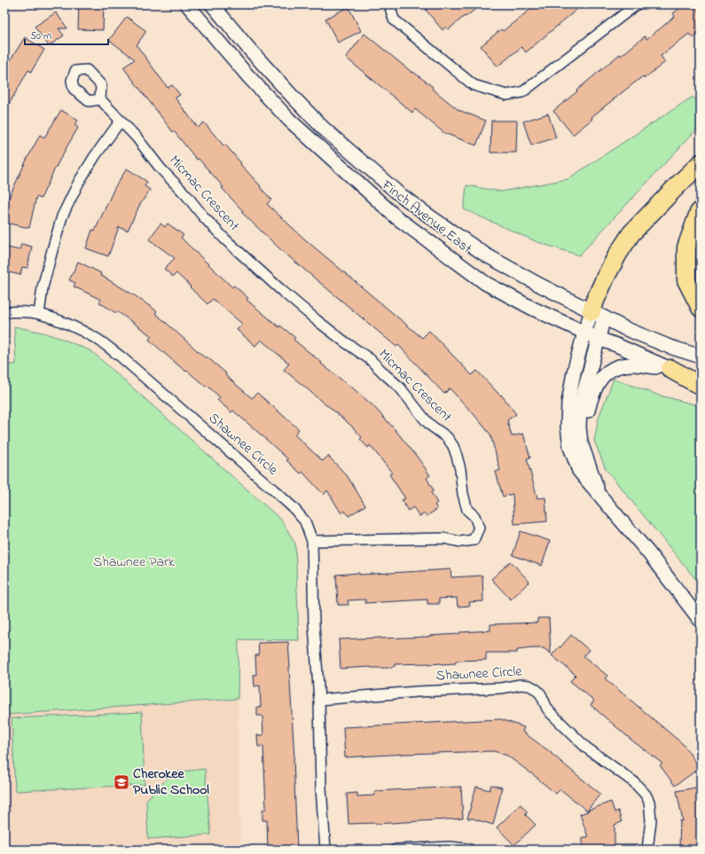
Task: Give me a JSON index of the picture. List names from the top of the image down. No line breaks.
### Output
{"streets":{"main road":["Finch Avenue East"],"street":["Micmac Crescent","Shawnee Circle"]},"crossings":[["Micmac Crescent","Shawnee Circle"]],"parks":["Shawnee Park"],"places":{"school or university":["Cherokee Public School"]},"scale_bar":"50 m"}
